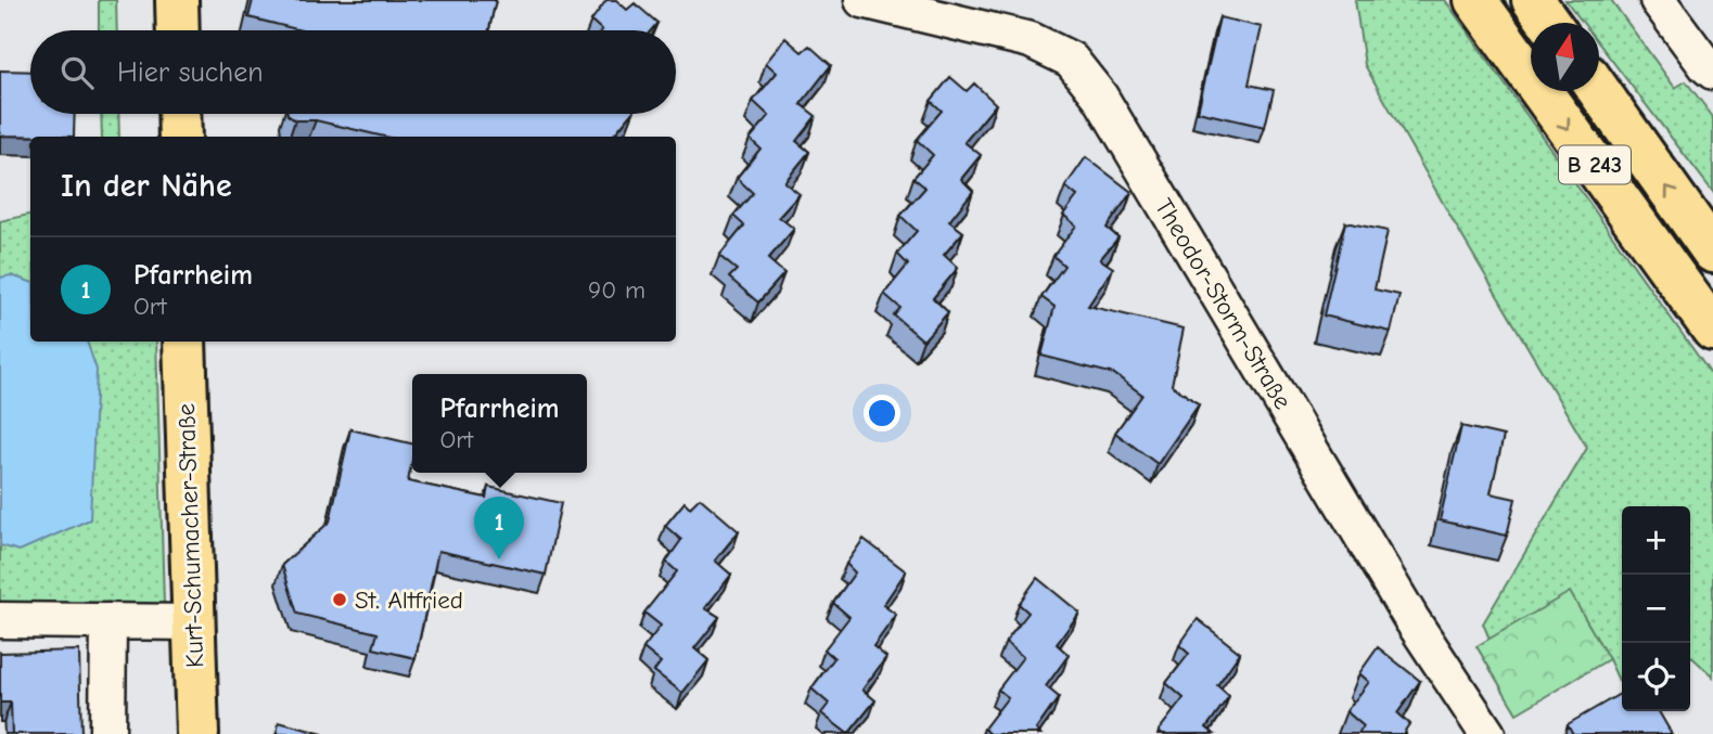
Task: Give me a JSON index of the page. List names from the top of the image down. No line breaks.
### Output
{"streets":{"main road":["B 243","Kurt-Schumacher-Straße"],"street":["Theodor-Storm-Straße"]},"places":["St. Altfried"],"north":"top","page":{"search":"Hier suchen","heading":"In der Nähe","list":[{"mark":"1","name":"Pfarrheim","note":"Ort","value":"90 m"}],"popup":["Pfarrheim","Ort"],"pins":"1","map_buttons":["+","−"]}}
